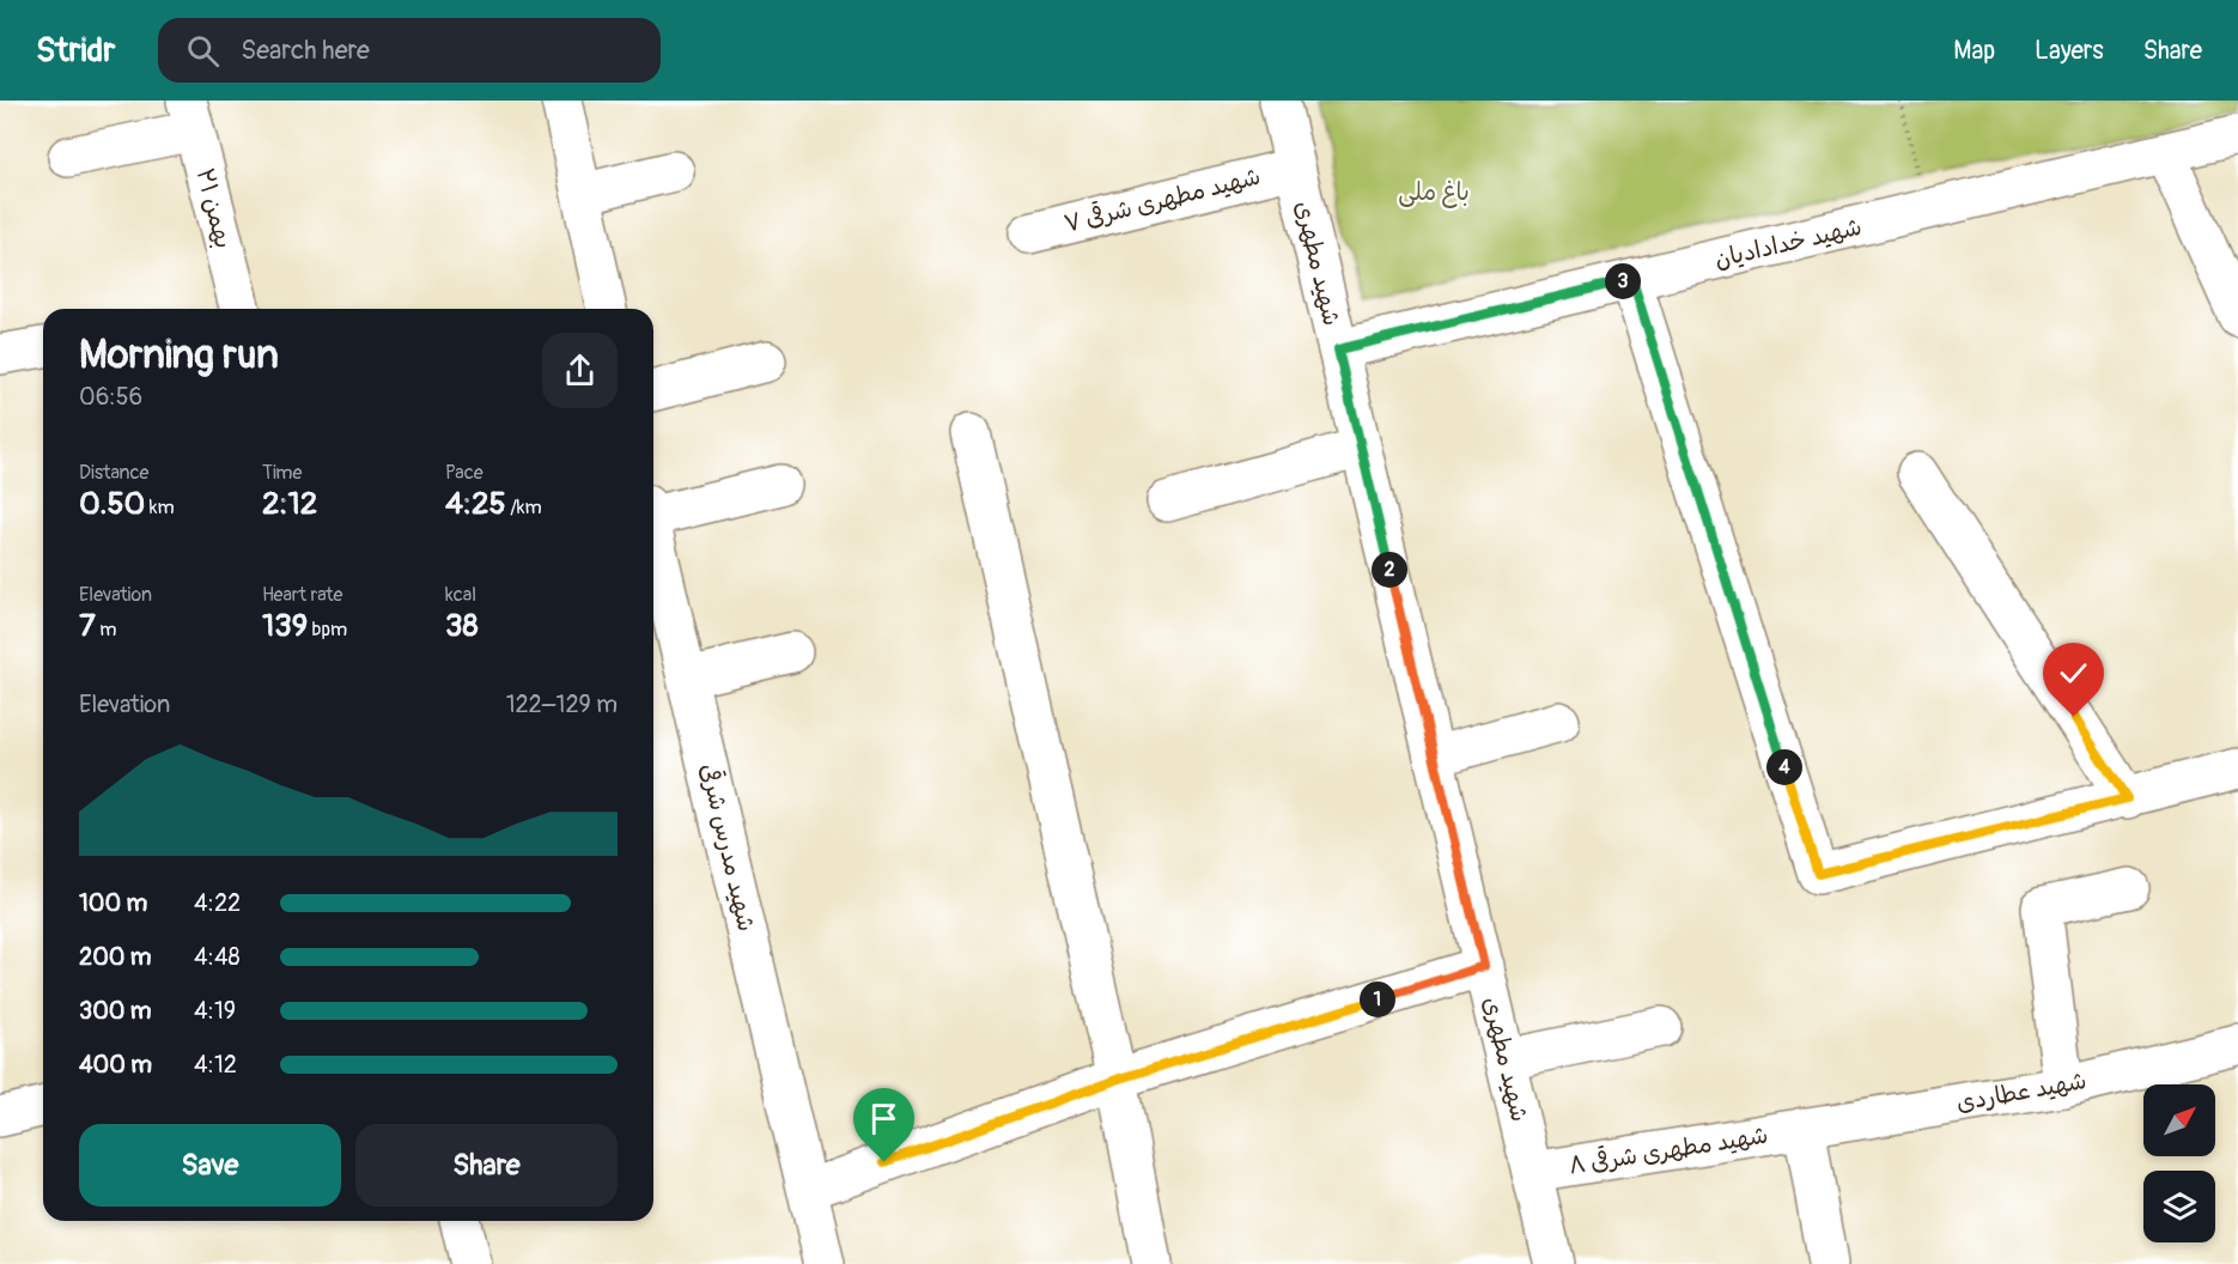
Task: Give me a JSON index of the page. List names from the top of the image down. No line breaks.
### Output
{"streets":{"street":["شهید مطهری شرقی ۷","بهمن ۲۱","شهید خدادادیان","شهید مطهری","شهید مدرس شرقی","شهید عطاردی","شهید مطهری شرقی ۸"]},"crossings":[["شهید مطهری شرقی ۷","شهید مطهری"],["شهید خدادادیان","شهید مطهری"],["شهید مطهری","شهید مطهری شرقی ۸"],["شهید عطاردی","شهید مطهری شرقی ۸"]],"parks":["باغ ملی"],"north":"top right","page":{"header":"Stridr","search":"Search here","nav":["Map","Layers","Share"],"pins":["3","2","4","1"],"heading":["Morning run","06:56"],"stats":[["Distance","0.50 km"],["Time","2:12"],["Pace","4:25 /km"],["Elevation","7 m"],["Heart rate","139 bpm"],["kcal","38"]],"chart":["Elevation","122–129 m"],"list":[{"name":"100 m","note":"4:22"},{"name":"200 m","note":"4:48"},{"name":"300 m","note":"4:19"},{"name":"400 m","note":"4:12"}],"buttons":["Save","Share"]}}
